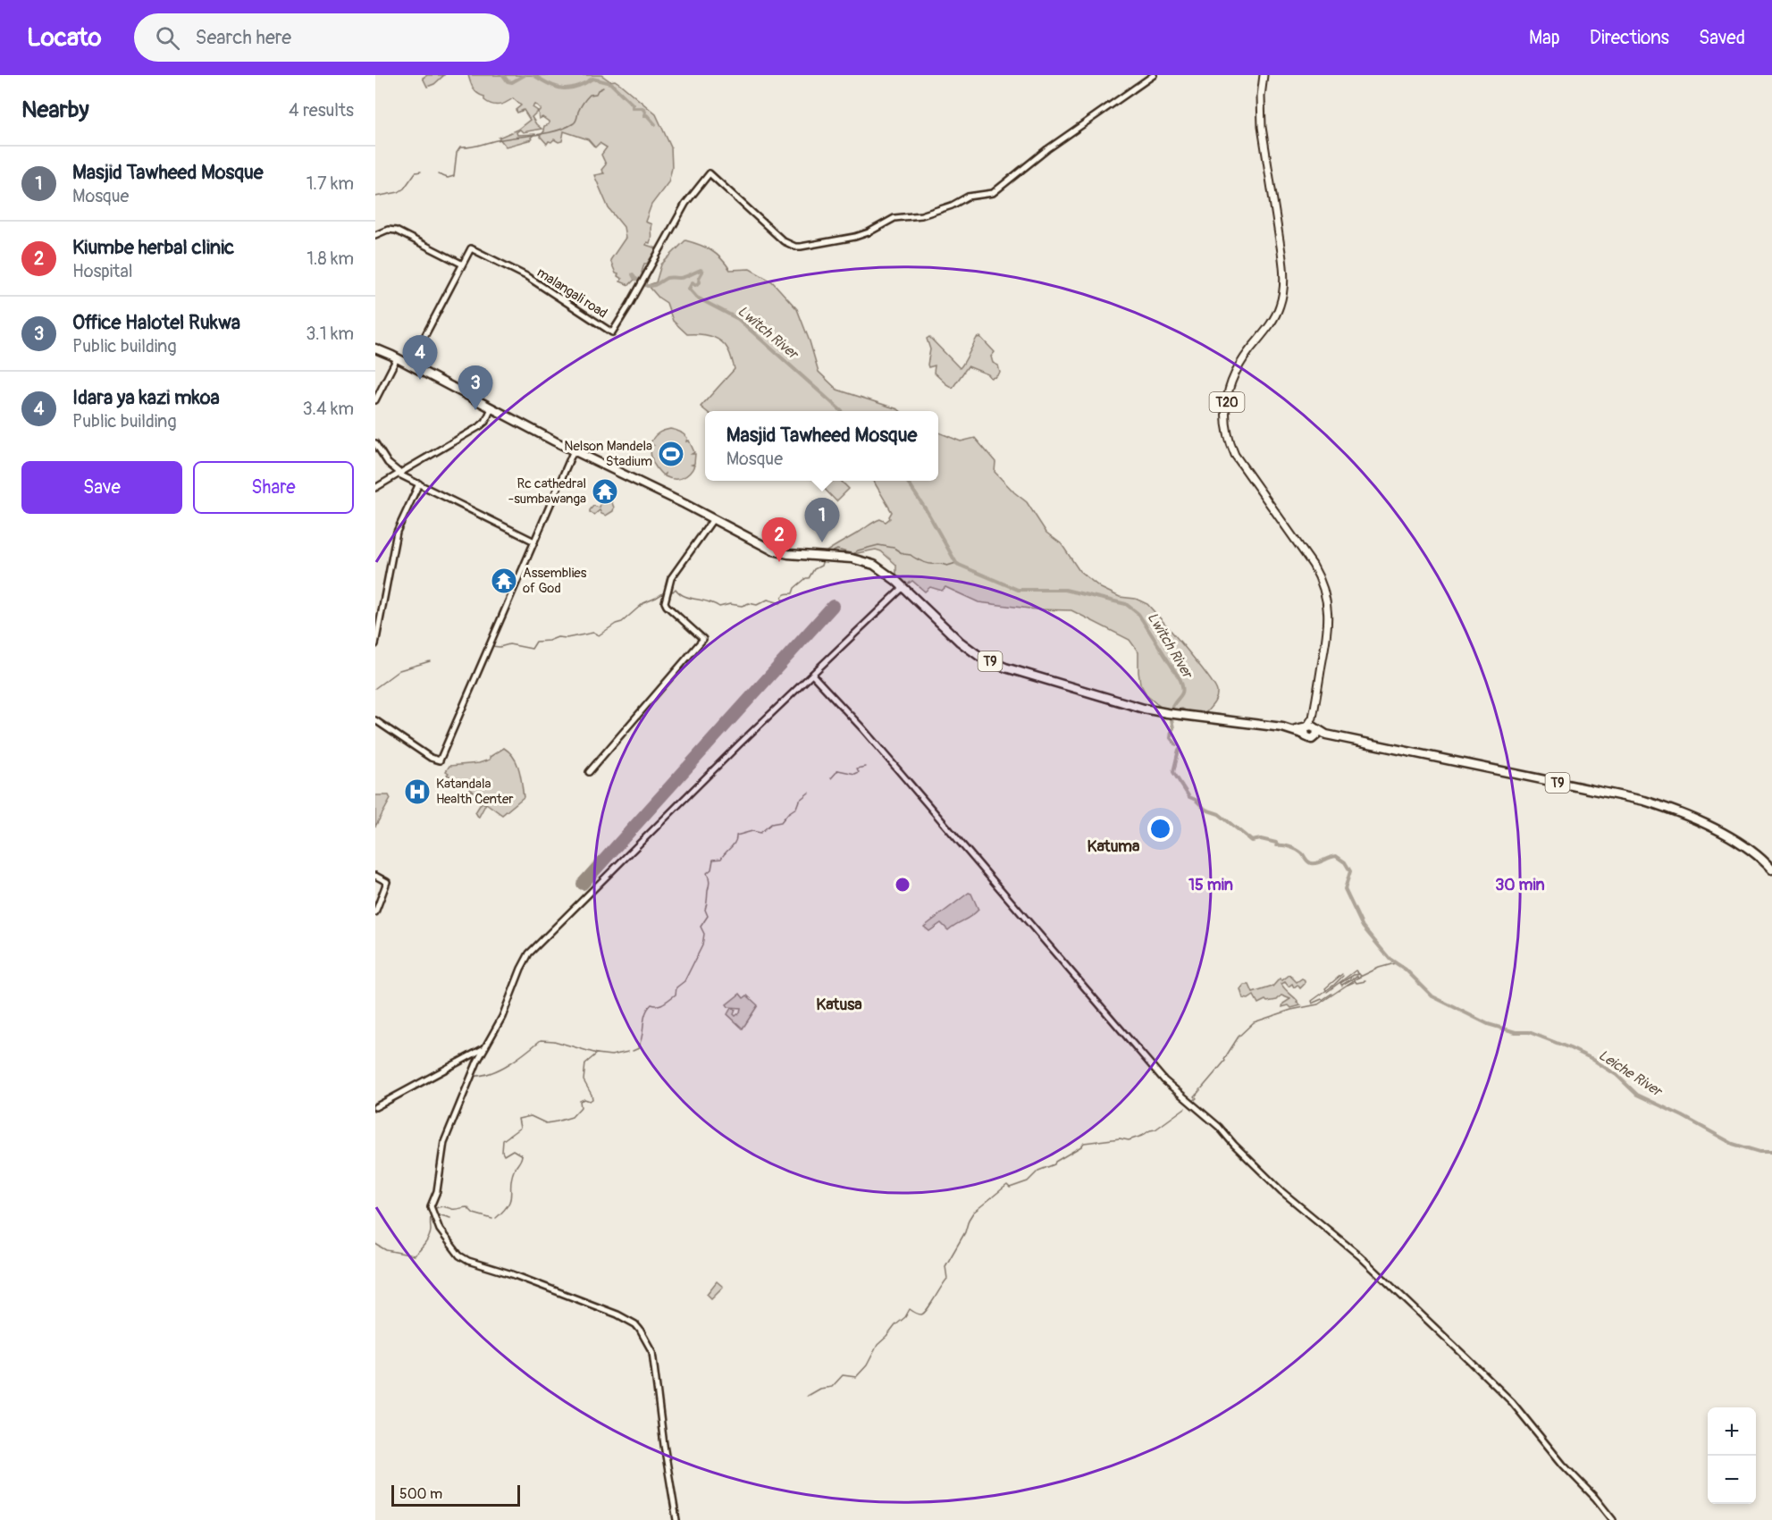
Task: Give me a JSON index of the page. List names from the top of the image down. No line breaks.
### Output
{"streets":{"highway":["T9"],"main road":["T20"],"street":["malangali road"]},"crossings":[["malangali road","T9"],["T20","T9"]],"districts":["Katuma","Katusa"],"water":["Lwitch River","Leiche River"],"places":{"sports":["Nelson Mandela Stadium"],"temple":["Rc cathedral -sumbawanga","Assemblies of God"],"hospital":["Katandala Health Center"]},"scale_bar":"500 m","page":{"header":"Locato","search":"Search here","nav":["Map","Directions","Saved"],"heading":["Nearby","4 results"],"list":[{"mark":"1","name":"Masjid Tawheed Mosque","note":"Mosque","value":"1.7 km"},{"mark":"2","name":"Kiumbe herbal clinic","note":"Hospital","value":"1.8 km"},{"mark":"3","name":"Office Halotel Rukwa","note":"Public building","value":"3.1 km"},{"mark":"4","name":"Idara ya kazi mkoa","note":"Public building","value":"3.4 km"}],"pins":["4","3","1","2"],"popup":["Masjid Tawheed Mosque","Mosque"],"buttons":["Save","Share"],"map_buttons":["+","−"],"scale":"500 m"},"rings":["15 min","30 min"]}
